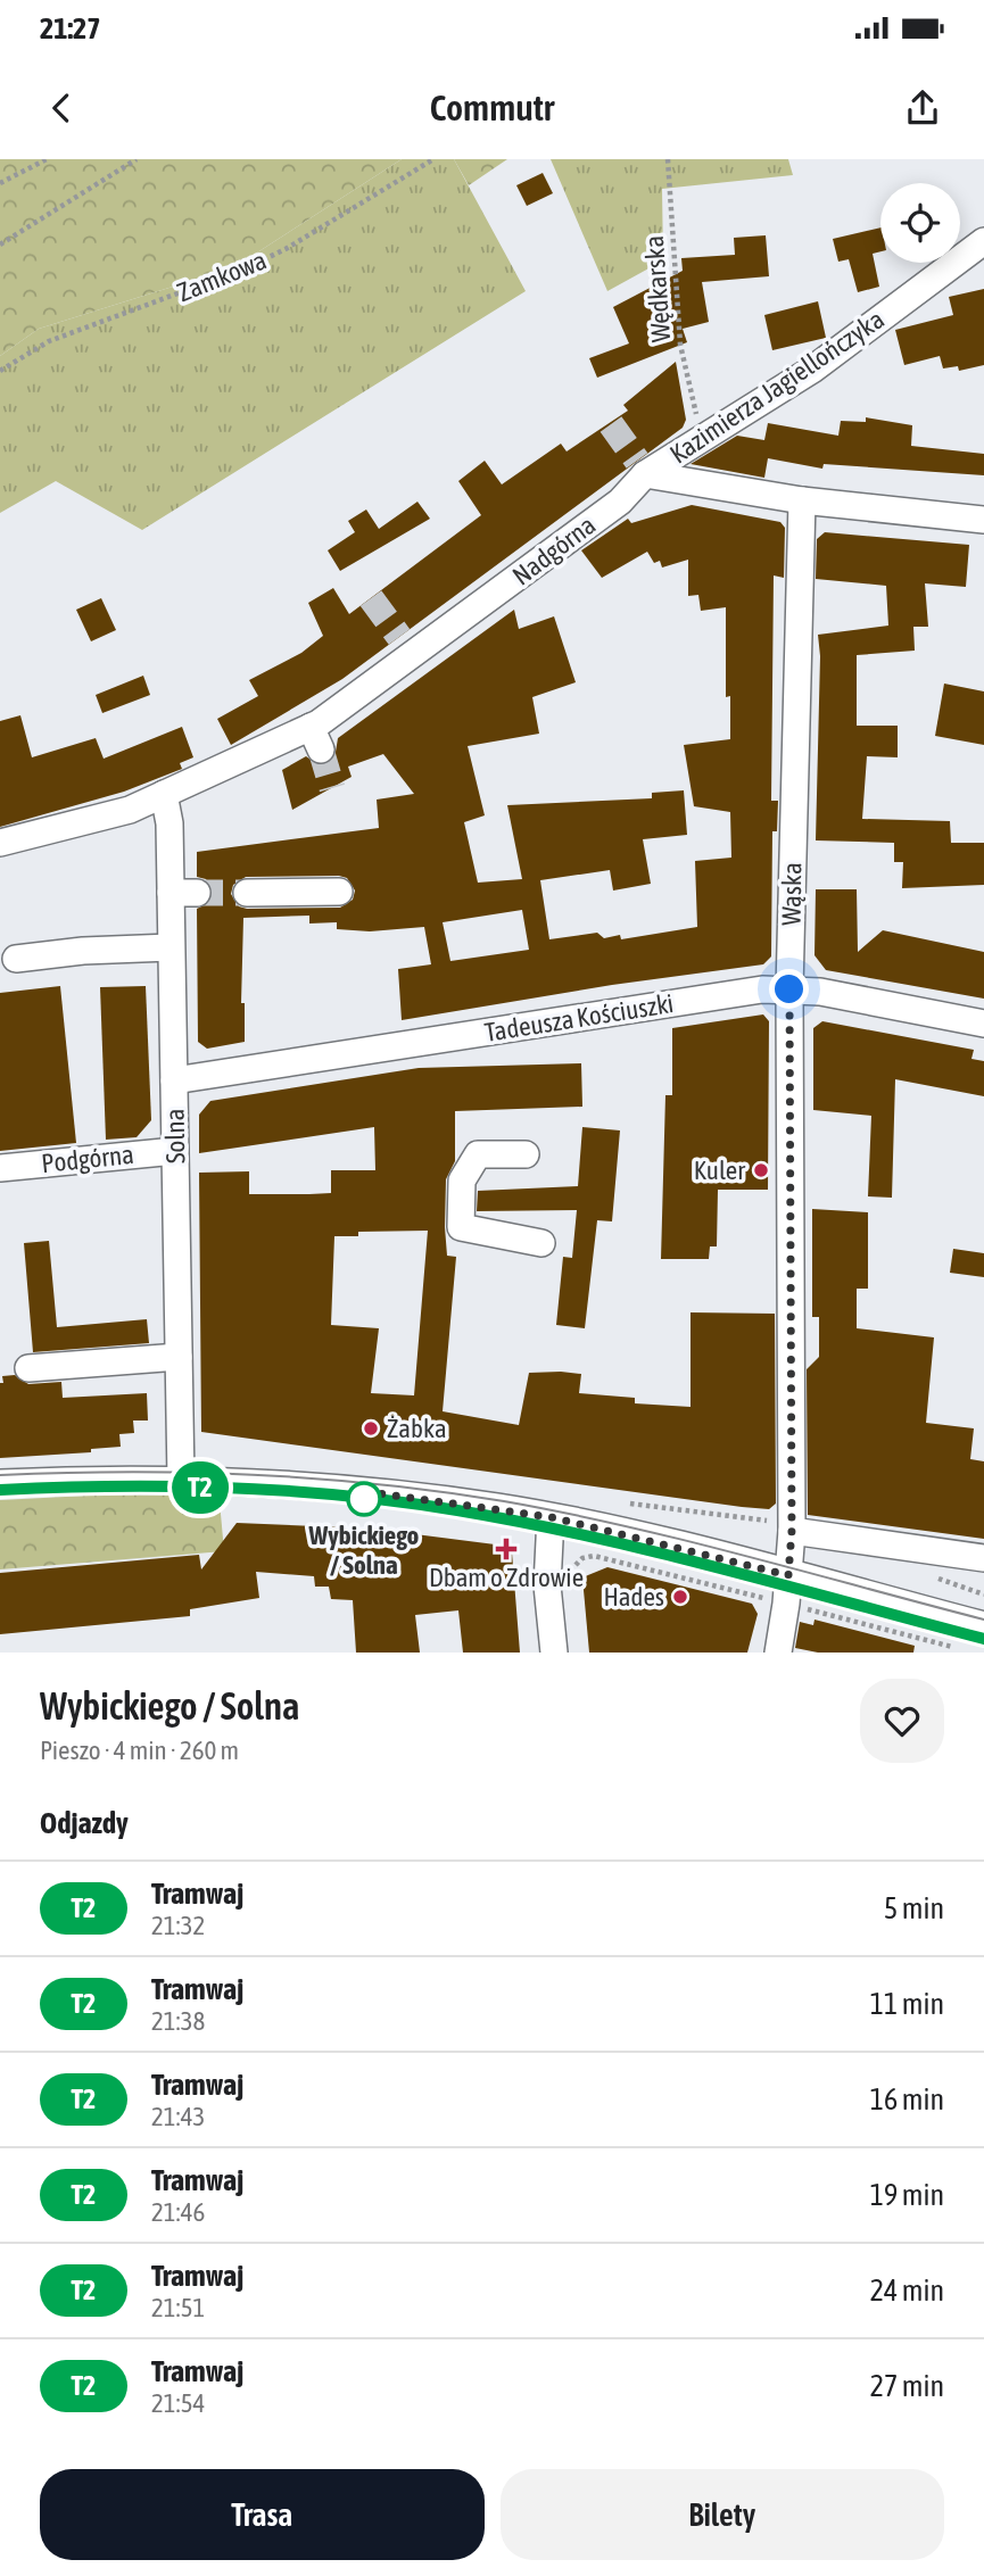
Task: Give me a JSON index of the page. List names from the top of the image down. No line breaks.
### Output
{"streets":{"street":["Kazimierza Jagiellończyka","Nadgórna","Wąska","Tadeusza Kościuszki","Solna","Podgórna"],"path":["Zamkowa","Wędkarska"]},"crossings":[["Kazimierza Jagiellończyka","Nadgórna"],["Nadgórna","Solna"],["Wąska","Tadeusza Kościuszki"],["Tadeusza Kościuszki","Solna"],["Solna","Podgórna"]],"places":{"other":["Kuler","Żabka","Wybickiego / Solna","Hades"],"health":["Dbam o Zdrowie"]},"lines":["tram line T2"],"page":{"status":"21:27","header":"Commutr","on_map":"T2","heading":[["Wybickiego / Solna","Pieszo · 4 min · 260 m"],"Odjazdy"],"list":[{"mark":"T2","name":"Tramwaj","note":"21:32","value":"5 min"},{"mark":"T2","name":"Tramwaj","note":"21:38","value":"11 min"},{"mark":"T2","name":"Tramwaj","note":"21:43","value":"16 min"},{"mark":"T2","name":"Tramwaj","note":"21:46","value":"19 min"},{"mark":"T2","name":"Tramwaj","note":"21:51","value":"24 min"},{"mark":"T2","name":"Tramwaj","note":"21:54","value":"27 min"}],"buttons":["Trasa","Bilety"]}}
